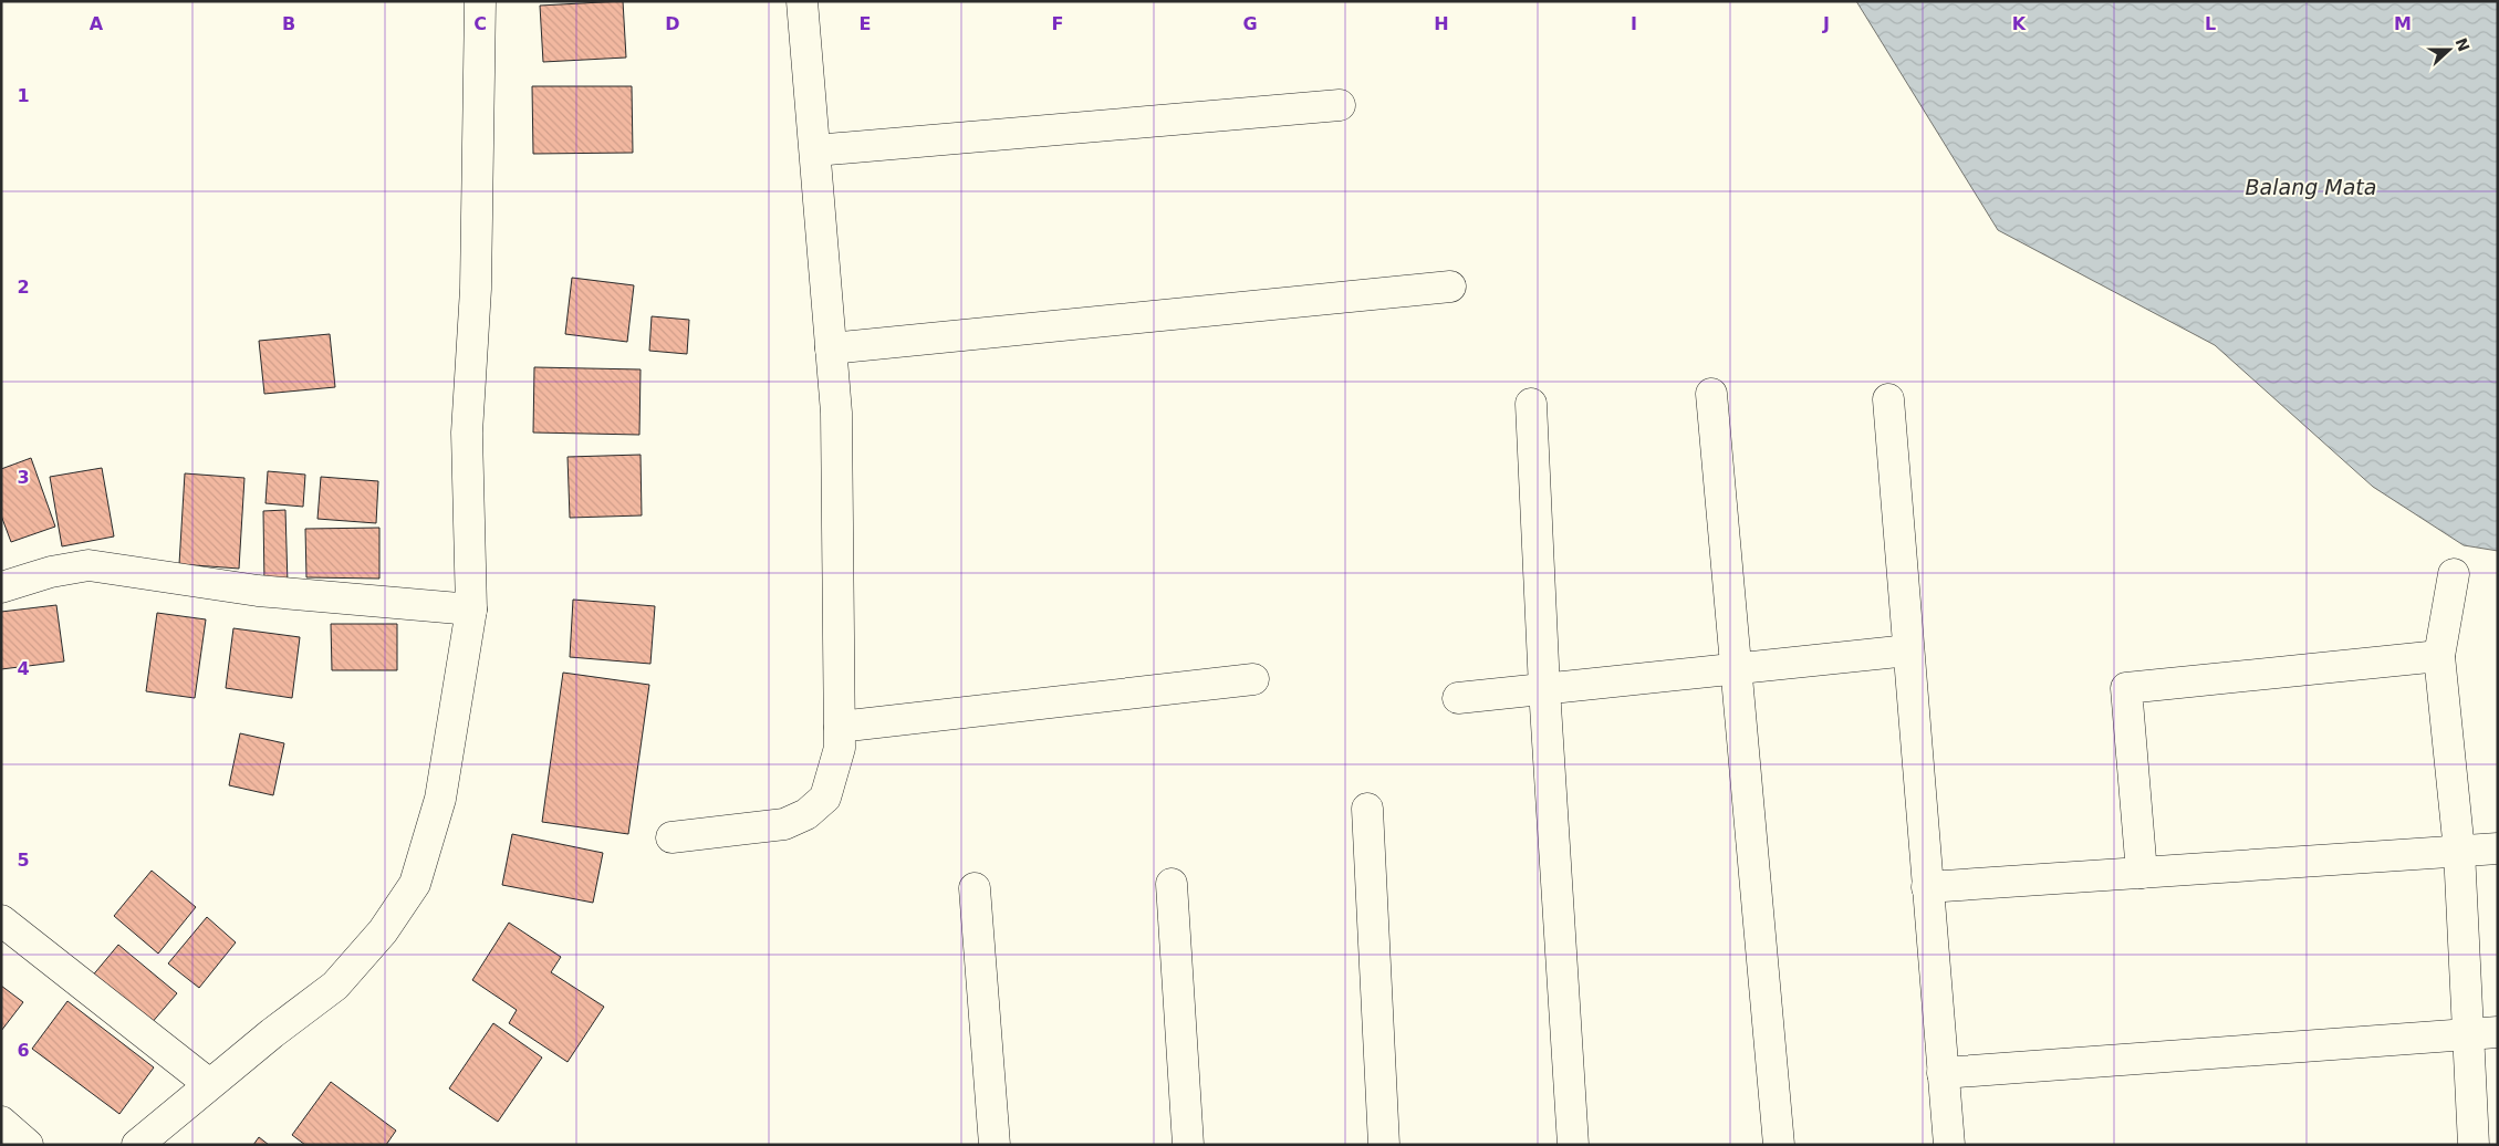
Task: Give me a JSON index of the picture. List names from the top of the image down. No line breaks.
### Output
{"water":["Balang Mata"],"north":"right","grid":{"columns":["A","B","C","D","E","F","G","H","I","J","K","L","M"],"rows":["1","2","3","4","5","6"]}}
